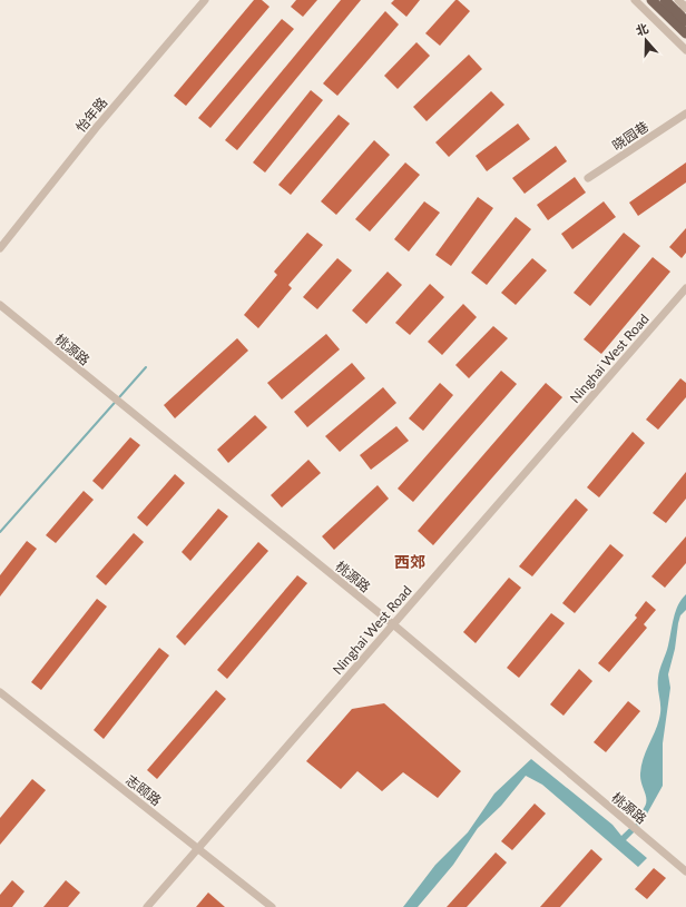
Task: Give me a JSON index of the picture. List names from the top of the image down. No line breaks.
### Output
{"streets":{"street":["怡年路","晓园巷","桃源路","Ninghai West Road","志颐路"]},"crossings":[["桃源路","Ninghai West Road"],["Ninghai West Road","志颐路"]],"districts":["西郊"],"north":"top"}
